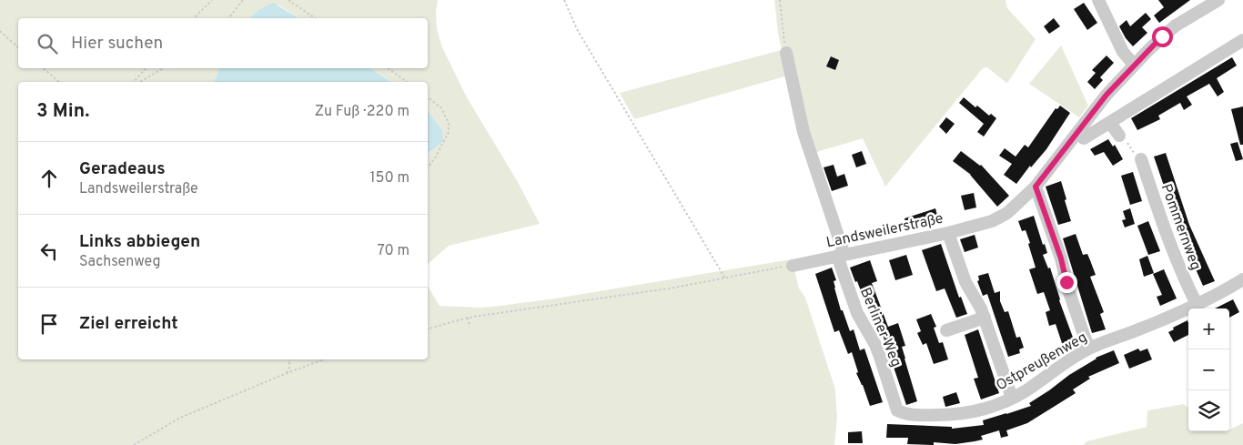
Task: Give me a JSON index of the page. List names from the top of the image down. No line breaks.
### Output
{"streets":{"street":["Pommernweg","Landsweilerstraße","Berliner Weg","Ostpreußenweg"]},"crossings":[["Pommernweg","Ostpreußenweg"],["Landsweilerstraße","Berliner Weg"],["Berliner Weg","Ostpreußenweg"]],"page":{"search":"Hier suchen","heading":["3 Min.","Zu Fuß · 220 m"],"list":[["Geradeaus","Landsweilerstraße","150 m"],["Links abbiegen","Sachsenweg","70 m"],"Ziel erreicht"],"map_buttons":["+","−"]}}
